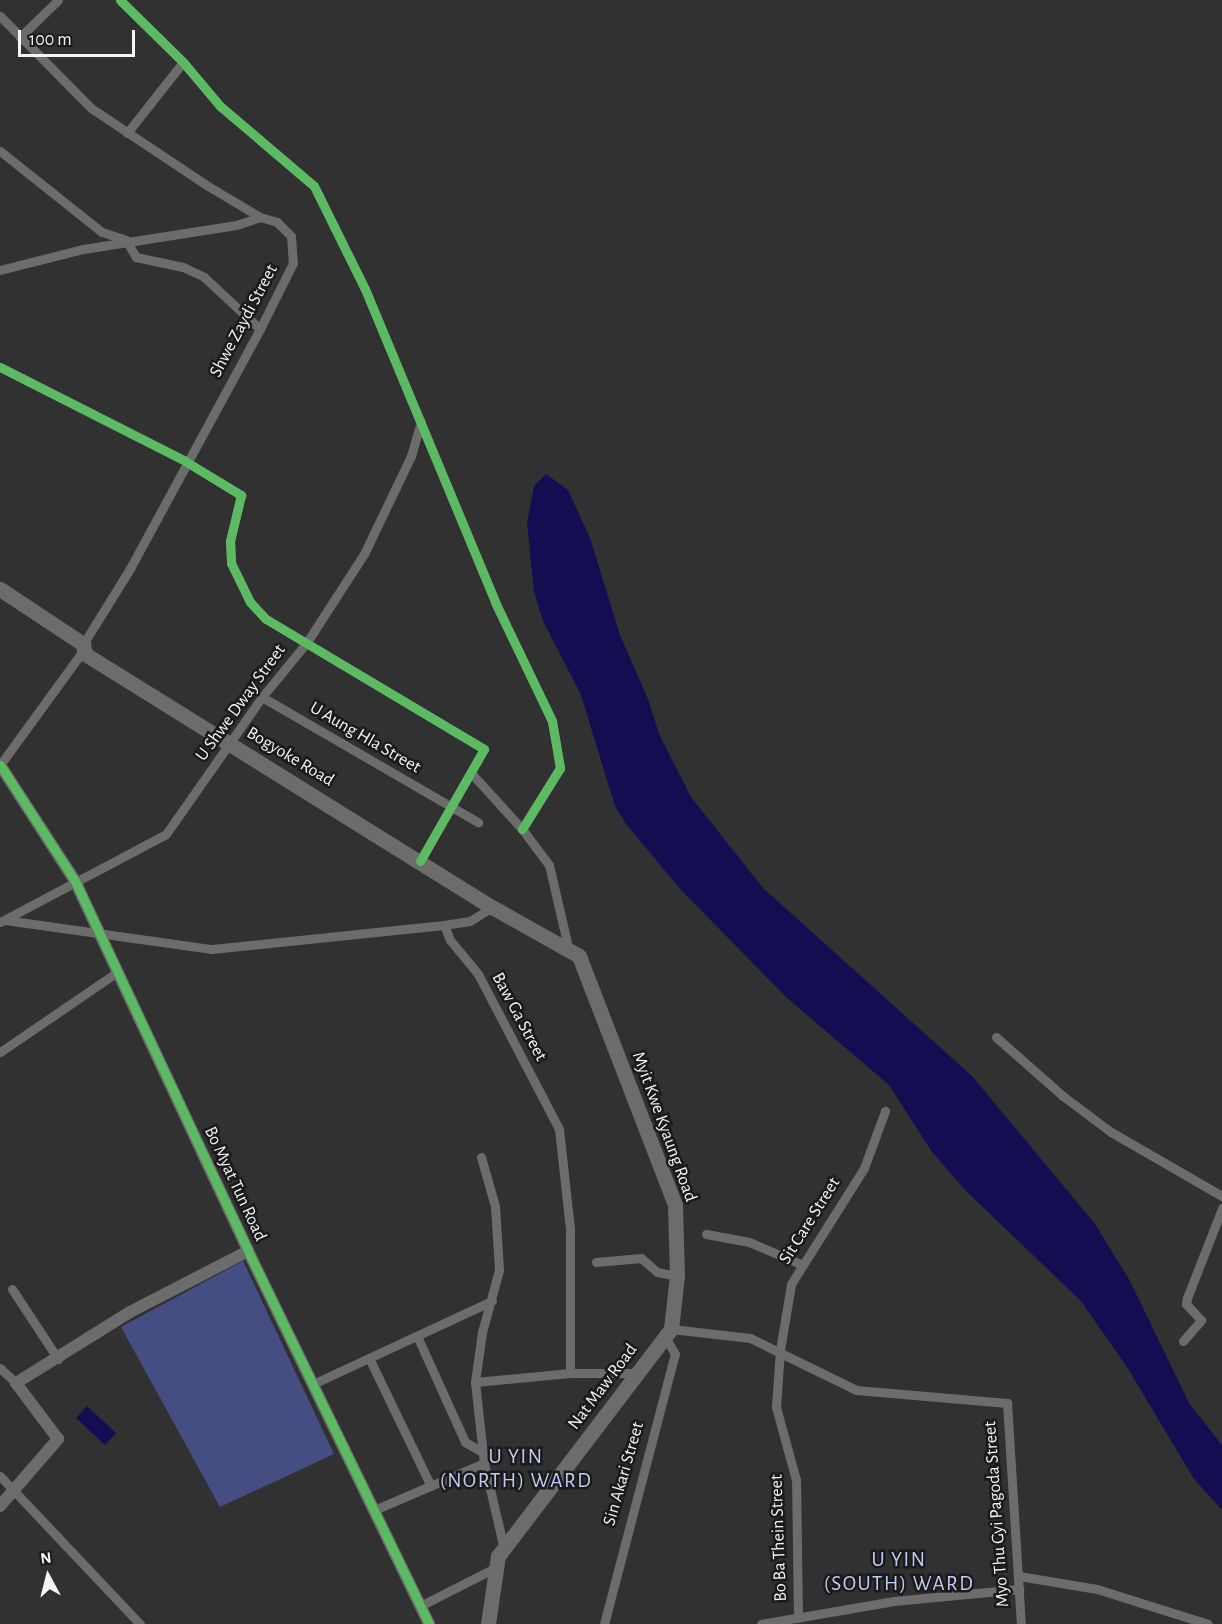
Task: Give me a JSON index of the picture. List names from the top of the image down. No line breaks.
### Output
{"streets":{"main road":["Bogyoke Road","Myit Kwe Kyaung Road","Nat Maw Road"],"street":["Shwe Zaydi Street","U Shwe Dway Street","U Aung Hla Street","Baw Ga Street","Bo Myat Tun Road","Sit Care Street","Sin Akari Street","Myo Thu Gyi Pagoda Street","Bo Ba Thein Street"]},"crossings":[["Shwe Zaydi Street","Bogyoke Road"],["Shwe Zaydi Street","Bo Myat Tun Road"],["U Shwe Dway Street","U Aung Hla Street"],["U Shwe Dway Street","Bogyoke Road"],["U Shwe Dway Street","Bo Myat Tun Road"],["Bogyoke Road","Myit Kwe Kyaung Road"],["Myit Kwe Kyaung Road","Nat Maw Road"],["Myit Kwe Kyaung Road","Sin Akari Street"],["Sit Care Street","Myo Thu Gyi Pagoda Street"],["Sit Care Street","Bo Ba Thein Street"],["Nat Maw Road","Sin Akari Street"],["Myo Thu Gyi Pagoda Street","Bo Ba Thein Street"]],"districts":["U YIN (NORTH) WARD","U YIN (SOUTH) WARD"],"scale_bar":"100 m","north":"top"}
